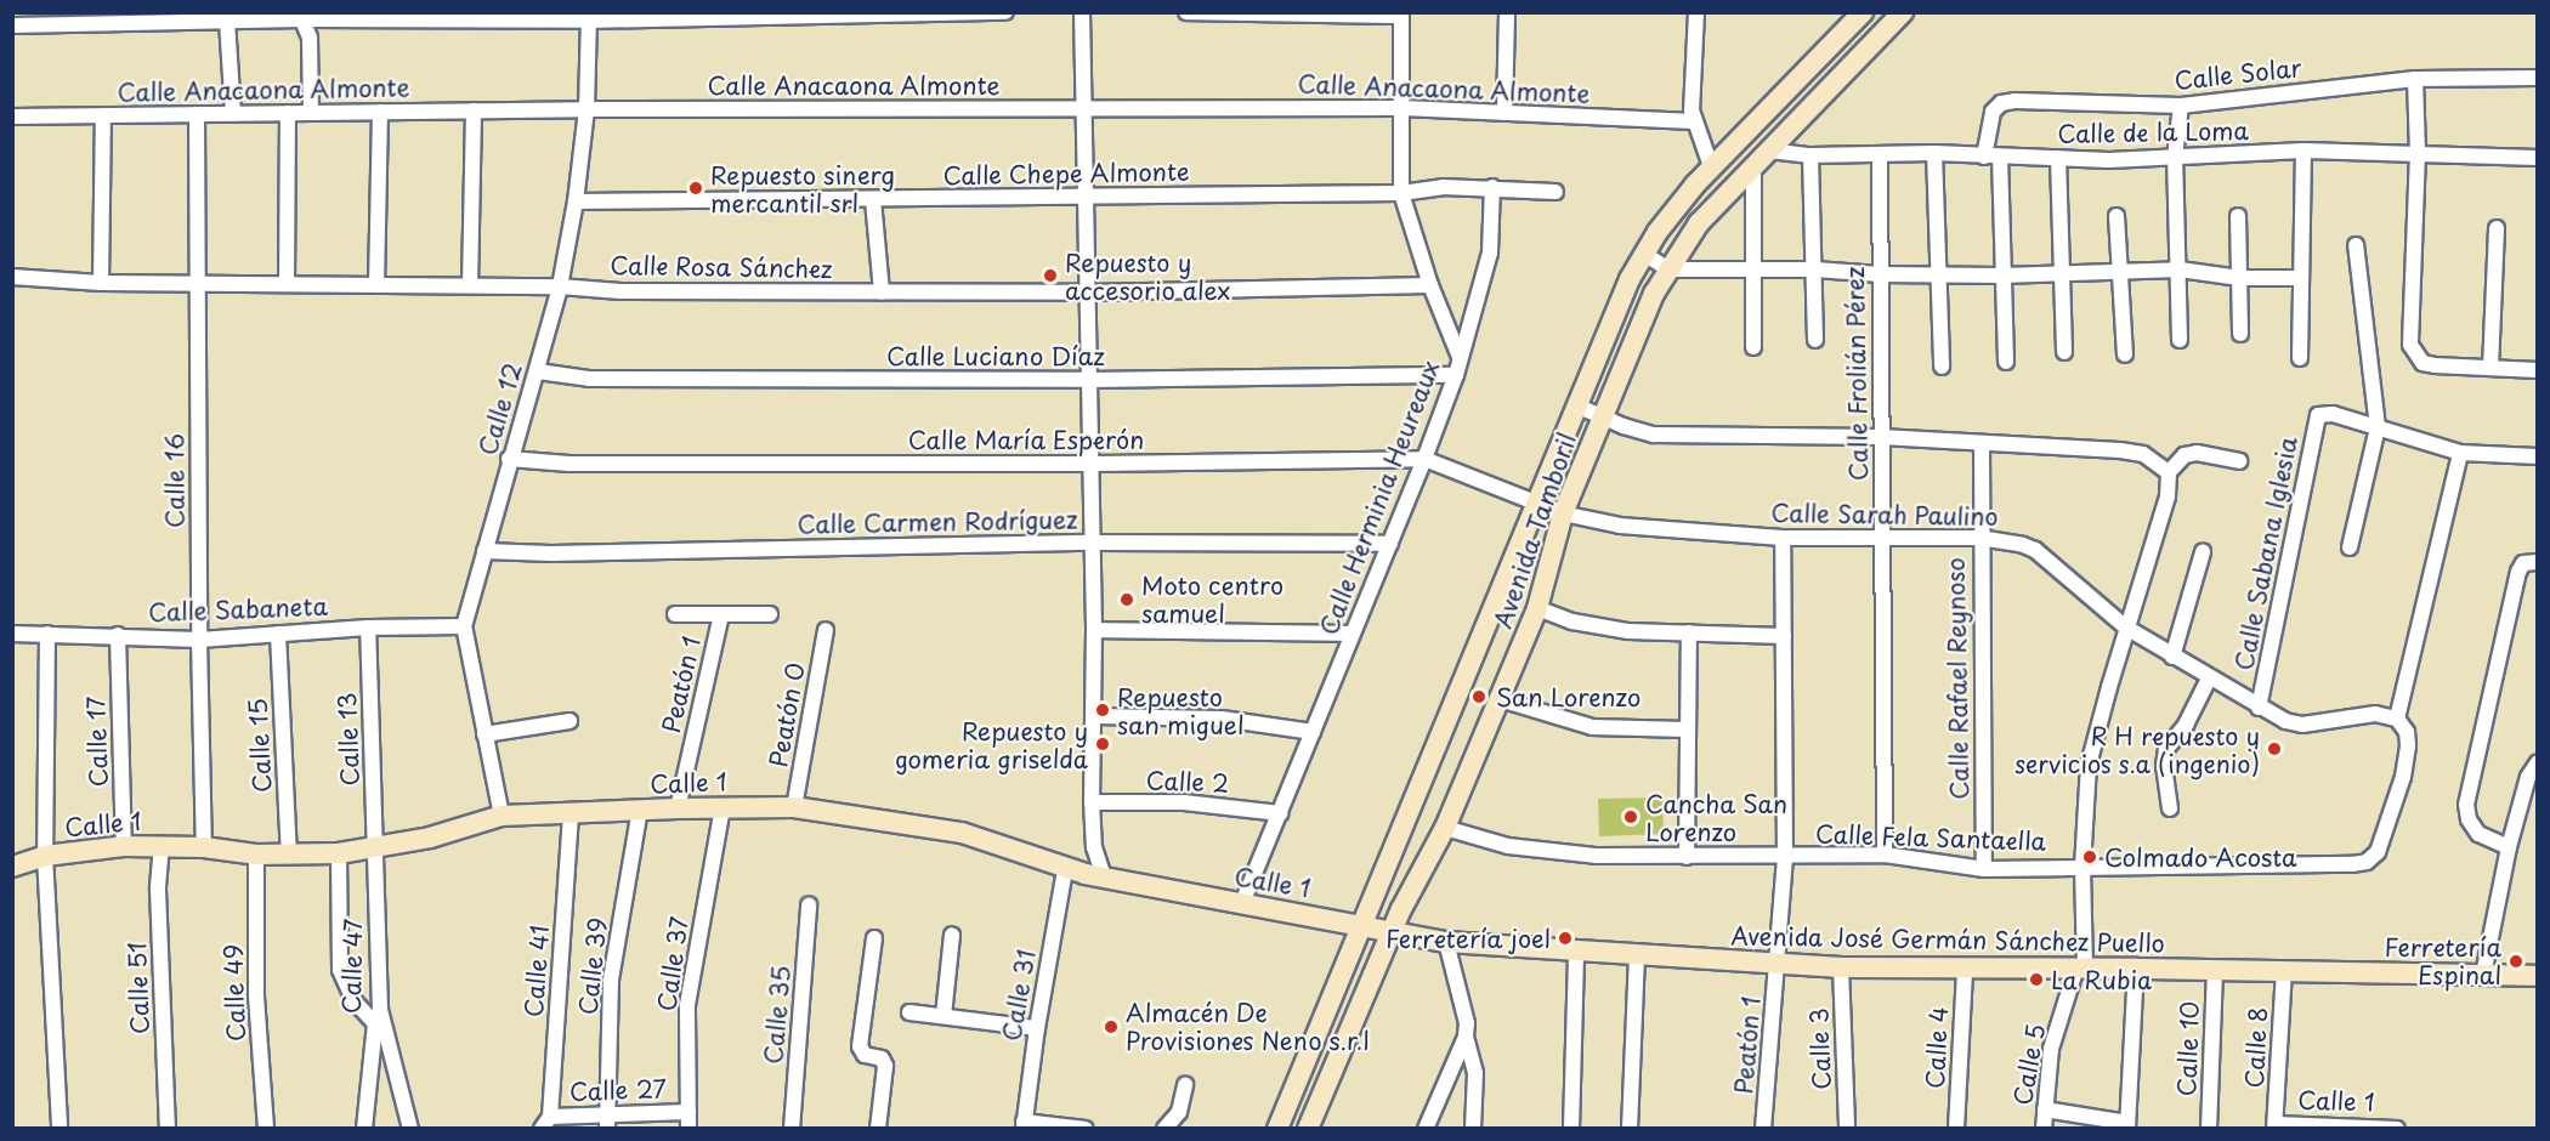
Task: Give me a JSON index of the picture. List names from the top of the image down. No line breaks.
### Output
{"streets":{"main road":["Avenida Tamboril","Calle 1","Avenida José Germán Sánchez Puello"],"street":["Calle Solar","Calle Anacaona Almonte","Calle de la Loma","Calle Chepe Almonte","Calle Rosa Sánchez","Calle Luciano Díaz","Calle Frolián Pérez","Calle 12","Calle María Esperón","Calle 16","Calle Herminia Heureaux","Calle Sarah Paulino","Calle Carmen Rodríguez","Calle Sabana Iglesia","Calle Sabaneta","Calle Rafael Reynoso","Peatón 1","Peatón 0","Calle 13","Calle 17","Calle 15","Calle 2","Calle Fela Santaella","Calle 37","Calle 47","Calle 39","Calle 41","Calle 51","Calle 49","Calle 31","Calle 35","Calle 4","Calle 8","Calle 3","Calle 10","Calle 5","Calle 27"]},"crossings":[["Calle Solar","Calle de la Loma"],["Calle Anacaona Almonte","Calle 12"],["Calle Anacaona Almonte","Calle 16"],["Calle Anacaona Almonte","Calle Herminia Heureaux"],["Calle de la Loma","Calle Frolián Pérez"],["Calle de la Loma","Avenida Tamboril"],["Calle Chepe Almonte","Calle 12"],["Calle Chepe Almonte","Calle Herminia Heureaux"],["Calle Rosa Sánchez","Calle 12"],["Calle Rosa Sánchez","Calle 16"],["Calle Rosa Sánchez","Calle Herminia Heureaux"],["Calle Luciano Díaz","Calle 12"],["Calle Luciano Díaz","Calle Herminia Heureaux"],["Calle Frolián Pérez","Calle Sarah Paulino"],["Calle Frolián Pérez","Calle Fela Santaella"],["Calle 12","Calle María Esperón"],["Calle 12","Calle Carmen Rodríguez"],["Calle 12","Calle Sabaneta"],["Calle 12","Calle 1"],["Calle María Esperón","Calle Herminia Heureaux"],["Calle María Esperón","Calle Sarah Paulino"],["Calle María Esperón","Avenida Tamboril"],["Calle 16","Calle Sabaneta"],["Calle 16","Calle 1"],["Calle Herminia Heureaux","Calle Carmen Rodríguez"],["Calle Herminia Heureaux","Calle 2"],["Calle Herminia Heureaux","Calle 1"],["Calle Sarah Paulino","Avenida Tamboril"],["Calle Sarah Paulino","Calle Sabana Iglesia"],["Calle Sarah Paulino","Calle Rafael Reynoso"],["Calle Sarah Paulino","Calle Fela Santaella"],["Calle Sarah Paulino","Calle 5"],["Avenida Tamboril","Calle 1"],["Avenida Tamboril","Calle Fela Santaella"],["Avenida Tamboril","Avenida José Germán Sánchez Puello"],["Calle Sabaneta","Calle 13"],["Calle Sabaneta","Calle 17"],["Calle Sabaneta","Calle 15"],["Calle Rafael Reynoso","Calle Fela Santaella"],["Peatón 1","Calle 1"],["Peatón 1","Avenida José Germán Sánchez Puello"],["Peatón 0","Calle 1"],["Calle 13","Calle 1"],["Calle 13","Calle 47"],["Calle 17","Calle 1"],["Calle 15","Calle 1"],["Calle 1","Avenida José Germán Sánchez Puello"],["Calle 1","Calle 37"],["Calle 1","Calle 47"],["Calle 1","Calle 39"],["Calle 1","Calle 41"],["Calle 1","Calle 51"],["Calle 1","Calle 49"],["Calle 1","Calle 31"],["Calle 1","Calle 8"],["Calle Fela Santaella","Calle 5"],["Avenida José Germán Sánchez Puello","Calle 4"],["Avenida José Germán Sánchez Puello","Calle 8"],["Avenida José Germán Sánchez Puello","Calle 3"],["Avenida José Germán Sánchez Puello","Calle 10"],["Avenida José Germán Sánchez Puello","Calle 5"],["Calle 37","Calle 27"],["Calle 39","Calle 27"],["Calle 41","Calle 27"]],"places":["Repuesto sinerg mercantil srl","Repuesto y accesorio alex","Moto centro samuel","San Lorenzo","Repuesto san miguel","Repuesto y gomeria griselda","R H repuesto y servicios s.a (ingenio)","Cancha San Lorenzo","Colmado Acosta","Ferretería joel","Ferretería Espinal","La Rubia","Almacén De Provisiones Neno s.r.l"]}
